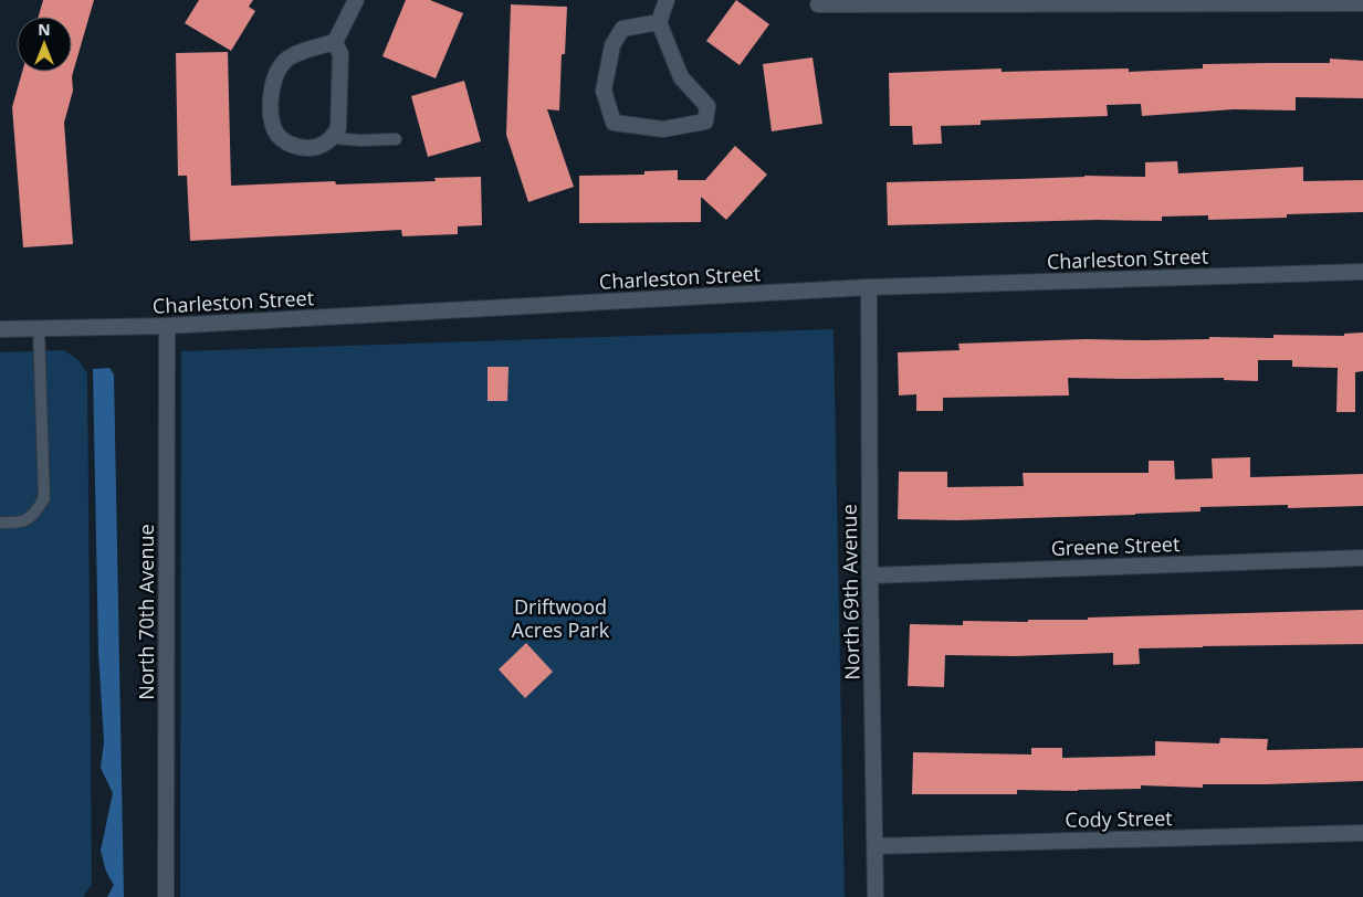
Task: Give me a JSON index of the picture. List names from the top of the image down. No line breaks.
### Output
{"streets":{"street":["Charleston Street","Greene Street","North 69th Avenue","North 70th Avenue","Cody Street"]},"crossings":[["Charleston Street","North 69th Avenue"],["Charleston Street","North 70th Avenue"],["Greene Street","North 69th Avenue"],["North 69th Avenue","Cody Street"]],"parks":["Driftwood Acres Park"],"north":"top"}
